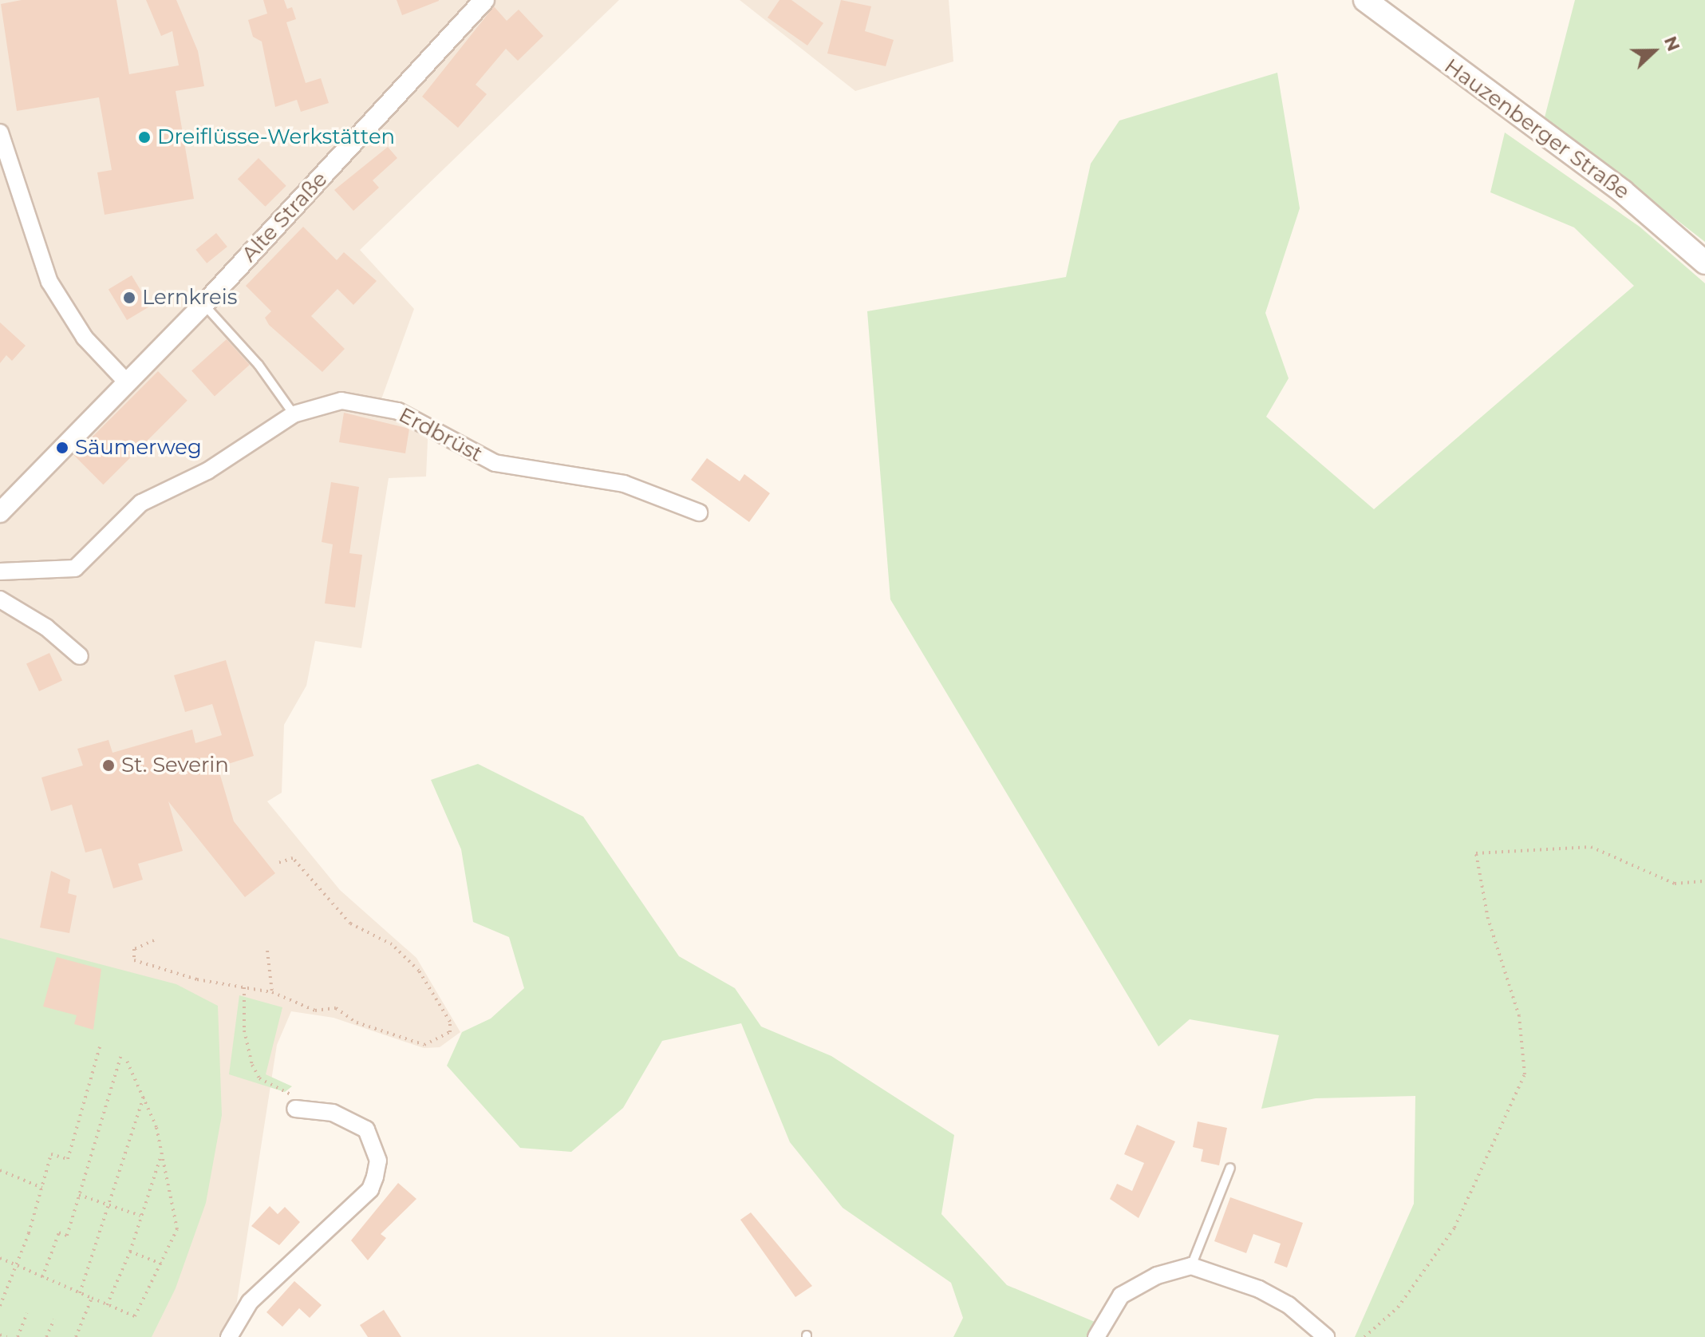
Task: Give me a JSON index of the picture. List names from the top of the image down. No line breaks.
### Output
{"streets":{"main road":["Hauzenberger Straße"],"street":["Alte Straße","Erdbrüst"]},"places":["Dreiflüsse-Werkstätten","Lernkreis","Säumerweg","St. Severin"],"north":"right"}
